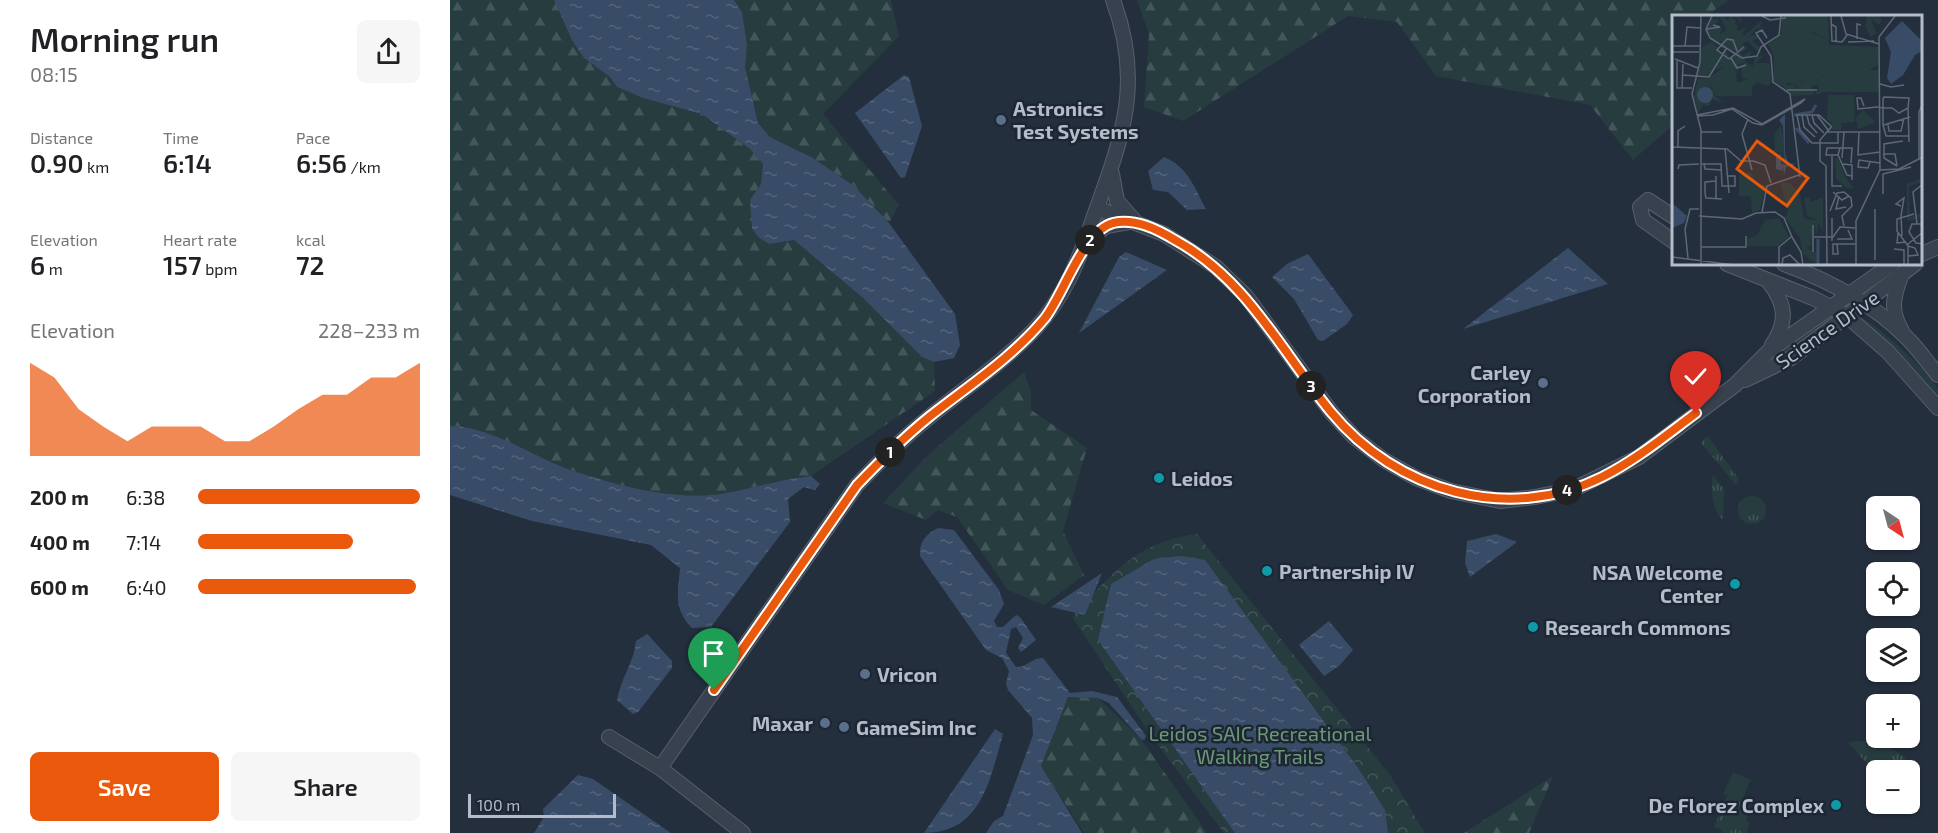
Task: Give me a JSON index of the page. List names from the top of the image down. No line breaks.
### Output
{"streets":{"street":["Science Drive"]},"parks":["Leidos SAIC Recreational Walking Trails"],"places":["Astronics Test Systems","Carley Corporation","Leidos","Partnership IV","NSA Welcome Center","Research Commons","Vricon","Maxar","GameSim Inc","De Florez Complex"],"scale_bar":"100 m","north":"bottom right","page":{"heading":["Morning run","08:15"],"stats":[["Distance","0.90 km"],["Time","6:14"],["Pace","6:56 /km"],["Elevation","6 m"],["Heart rate","157 bpm"],["kcal","72"]],"pins":["2","3","1","4"],"chart":["Elevation","228–233 m"],"list":[{"name":"200 m","note":"6:38"},{"name":"400 m","note":"7:14"},{"name":"600 m","note":"6:40"}],"map_buttons":["+","−"],"buttons":["Save","Share"],"scale":"100 m"}}
